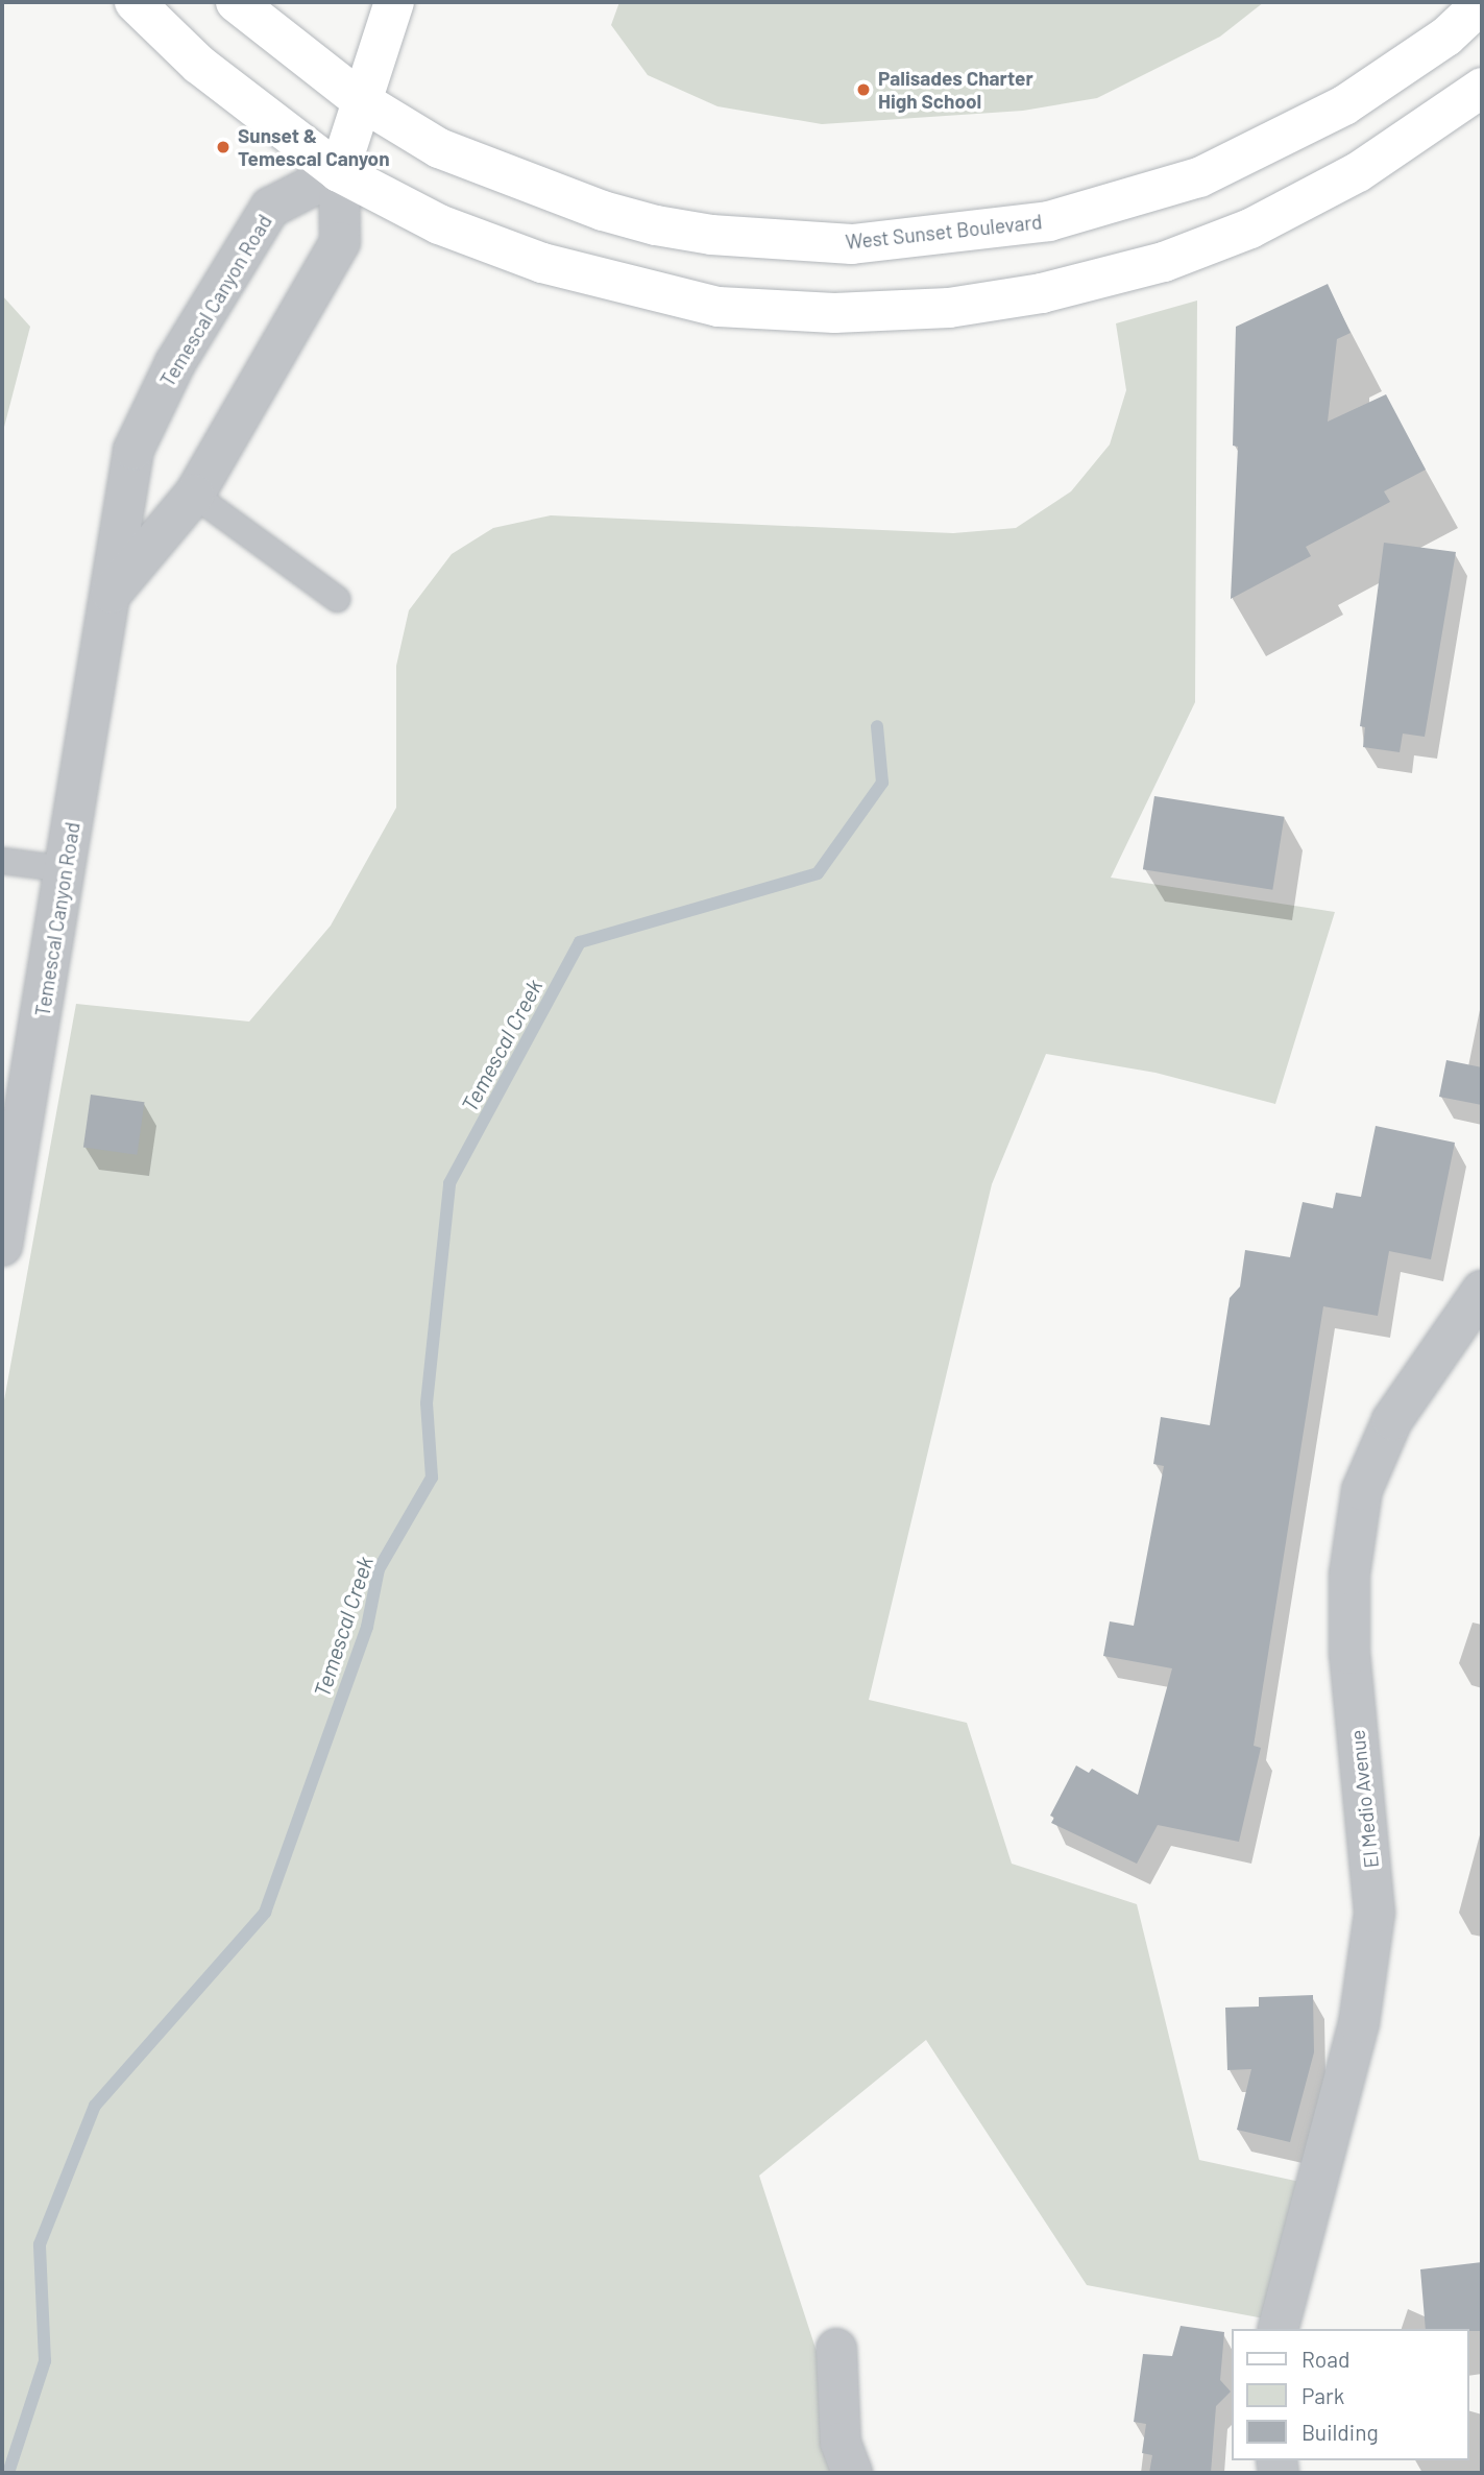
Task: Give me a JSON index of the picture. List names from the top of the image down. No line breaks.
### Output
{"streets":{"main road":["West Sunset Boulevard"],"street":["Temescal Canyon Road","El Medio Avenue"]},"water":["Temescal Creek"],"places":["Palisades Charter High School","Sunset & Temescal Canyon"],"legend":["Road","Park","Building"]}
